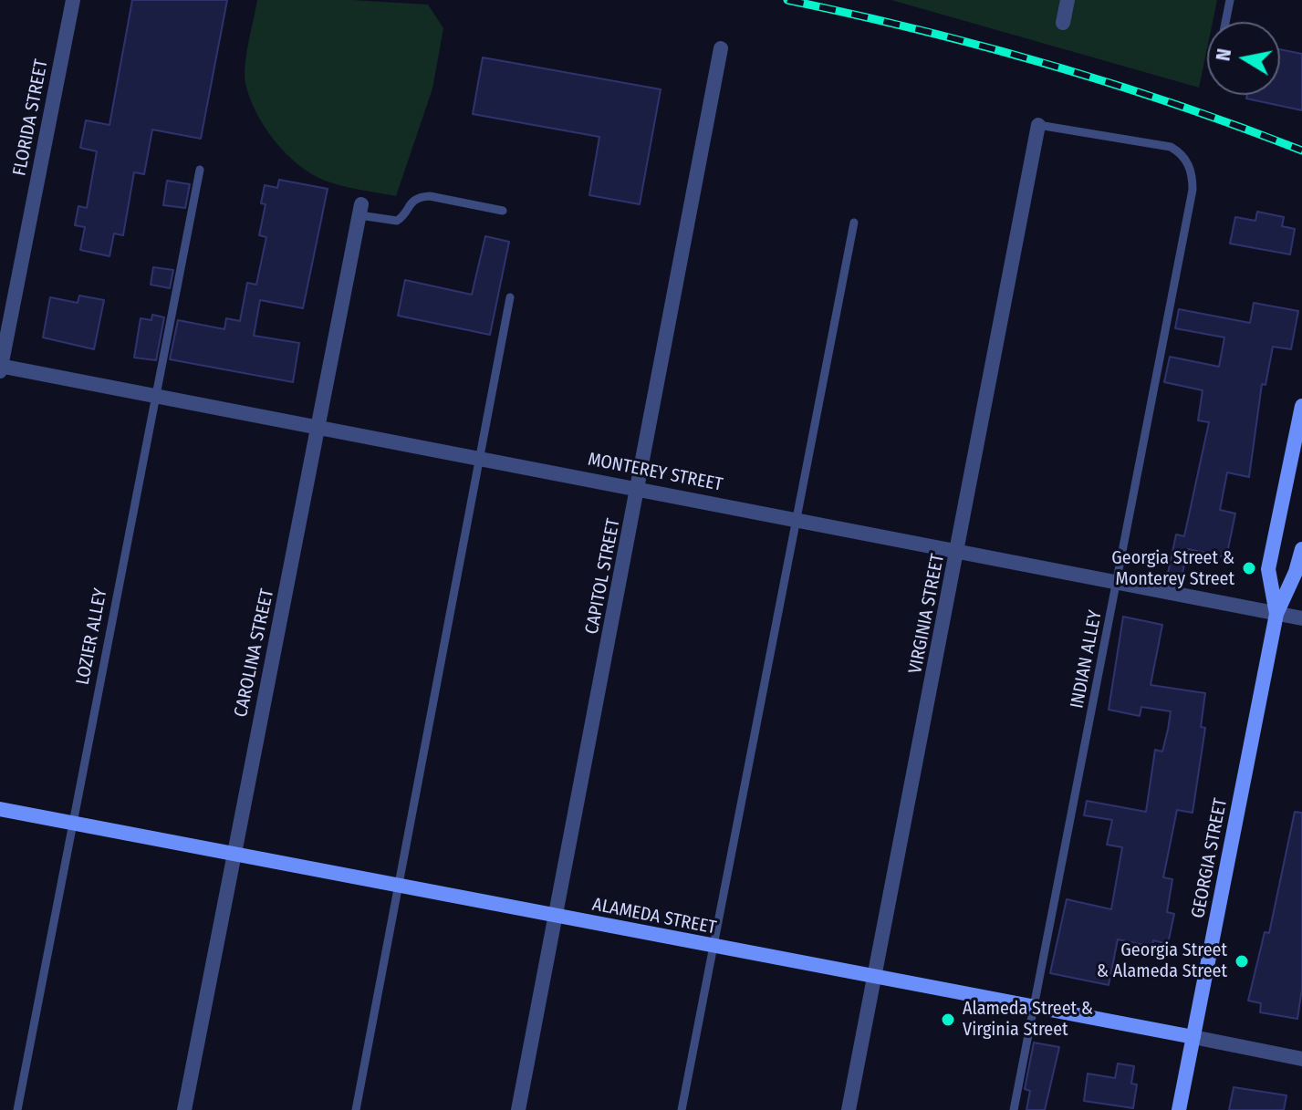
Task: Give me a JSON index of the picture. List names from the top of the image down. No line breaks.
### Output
{"streets":{"main road":["GEORGIA STREET","ALAMEDA STREET"],"street":["FLORIDA STREET","MONTEREY STREET","CAPITOL STREET","VIRGINIA STREET","CAROLINA STREET"],"lane":["LOZIER ALLEY","INDIAN ALLEY"]},"crossings":[["FLORIDA STREET","MONTEREY STREET"],["MONTEREY STREET","CAPITOL STREET"],["MONTEREY STREET","VIRGINIA STREET"],["MONTEREY STREET","LOZIER ALLEY"],["MONTEREY STREET","CAROLINA STREET"],["MONTEREY STREET","INDIAN ALLEY"],["MONTEREY STREET","GEORGIA STREET"],["CAPITOL STREET","ALAMEDA STREET"],["VIRGINIA STREET","INDIAN ALLEY"],["VIRGINIA STREET","ALAMEDA STREET"],["LOZIER ALLEY","ALAMEDA STREET"],["CAROLINA STREET","ALAMEDA STREET"],["INDIAN ALLEY","ALAMEDA STREET"],["GEORGIA STREET","ALAMEDA STREET"]],"places":["Georgia Street & Monterey Street","Georgia Street & Alameda Street","Alameda Street & Virginia Street"],"north":"left"}
